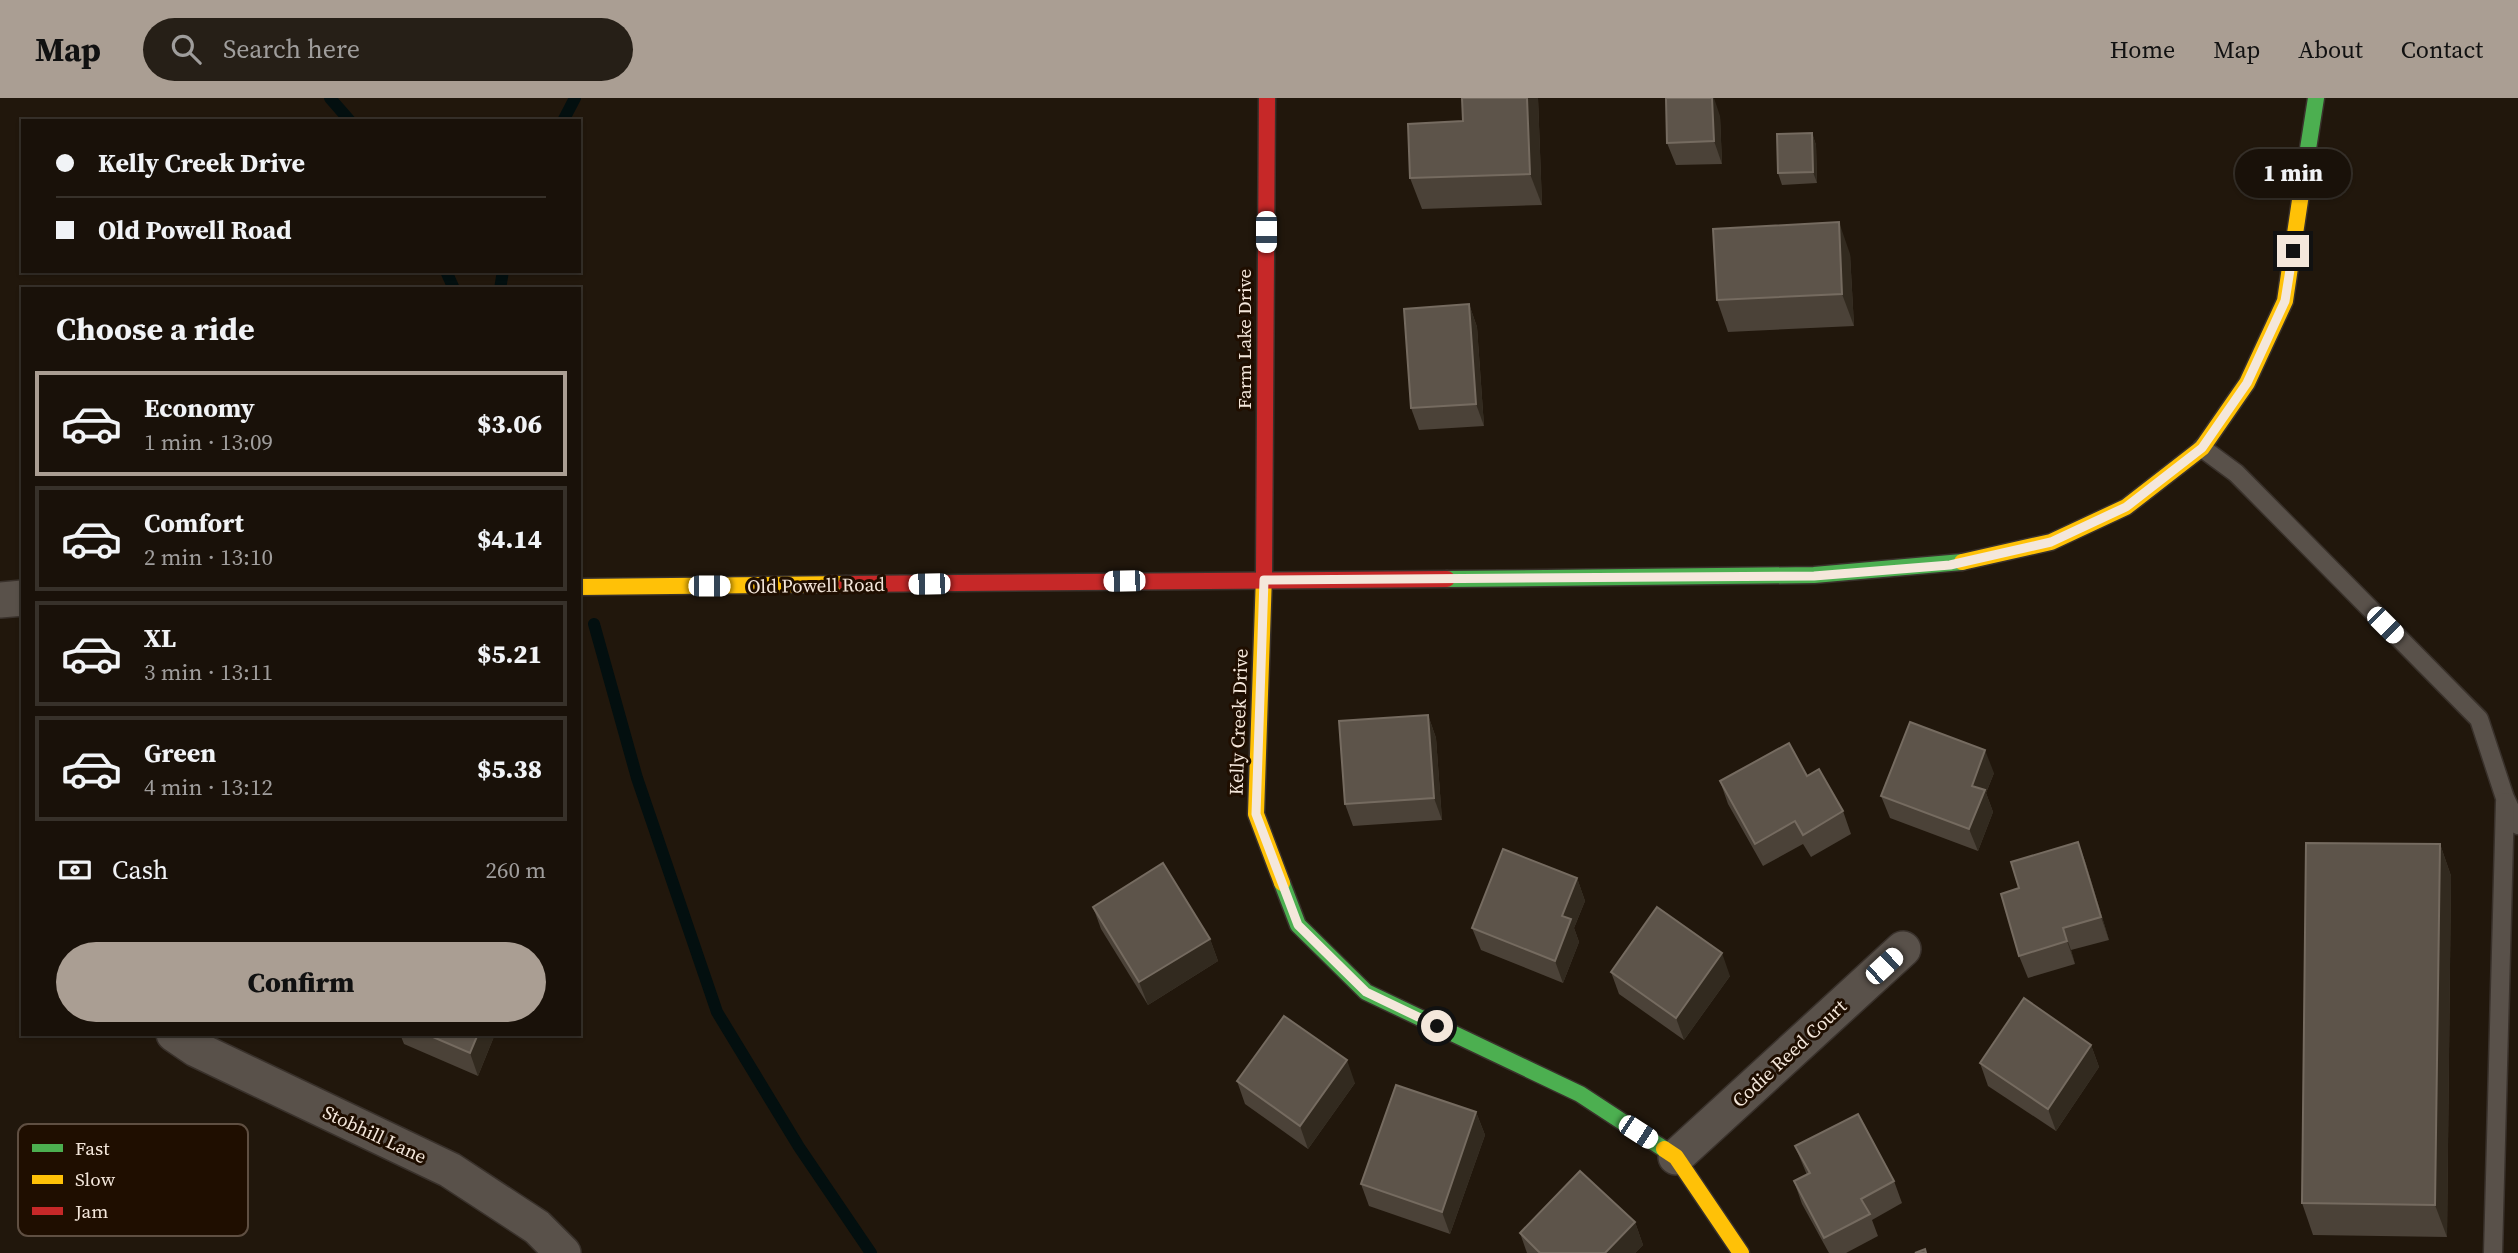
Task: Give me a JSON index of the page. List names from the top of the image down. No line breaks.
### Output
{"streets":{"street":["Farm Lake Drive","Old Powell Road","Kelly Creek Drive","Codie Reed Court","Stobhill Lane"]},"crossings":[["Farm Lake Drive","Old Powell Road"],["Farm Lake Drive","Kelly Creek Drive"],["Old Powell Road","Kelly Creek Drive"],["Kelly Creek Drive","Codie Reed Court"]],"legend":["Fast","Slow","Jam"],"page":{"header":"Map","search":"Search here","nav":["Home","Map","About","Contact"],"banner":["Kelly Creek Drive","Old Powell Road"],"bubble":"1 min","heading":"Choose a ride","list":[{"name":"Economy","note":"1 min · 13:09","value":"$3.06"},{"name":"Comfort","note":"2 min · 13:10","value":"$4.14"},{"name":"XL","note":"3 min · 13:11","value":"$5.21"},{"name":"Green","note":"4 min · 13:12","value":"$5.38"}],"pay":["Cash","260 m"],"buttons":"Confirm"}}
